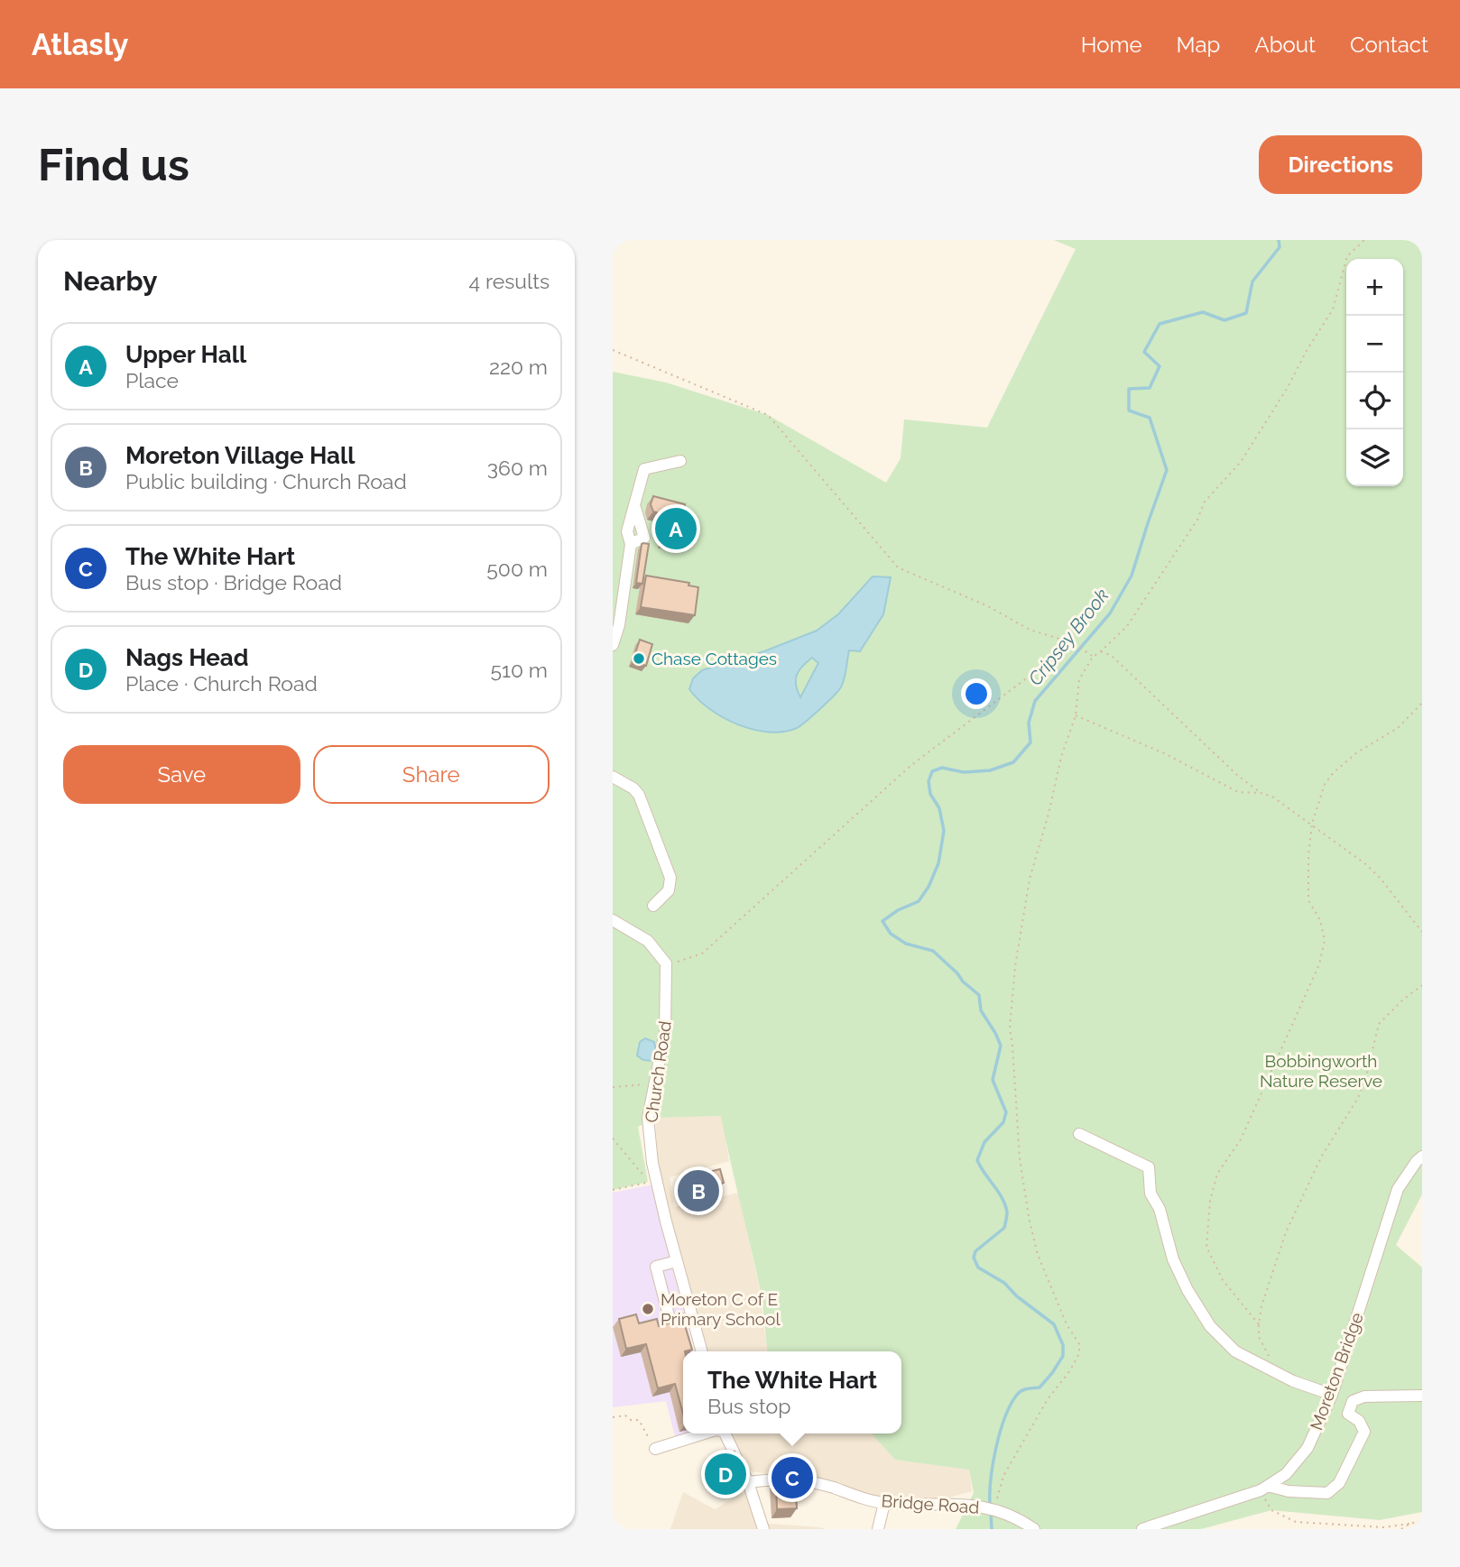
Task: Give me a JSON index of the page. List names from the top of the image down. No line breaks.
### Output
{"streets":{"street":["Church Road","Moreton Bridge","Bridge Road"]},"water":["Cripsey Brook"],"parks":["Bobbingworth Nature Reserve"],"places":["Chase Cottages","Moreton C of E Primary School"],"page":{"header":"Atlasly","nav":["Home","Map","About","Contact"],"buttons":["Directions",["Save","Share"]],"title":"Find us","heading":["Nearby","4 results"],"map_buttons":["+","−"],"list":[{"mark":"A","name":"Upper Hall","note":"Place","value":"220 m"},{"mark":"B","name":"Moreton Village Hall","note":"Public building · Church Road","value":"360 m"},{"mark":"C","name":"The White Hart","note":"Bus stop · Bridge Road","value":"500 m"},{"mark":"D","name":"Nags Head","note":"Place · Church Road","value":"510 m"}],"pins":["A","B","D","C"],"popup":["The White Hart","Bus stop"]}}
